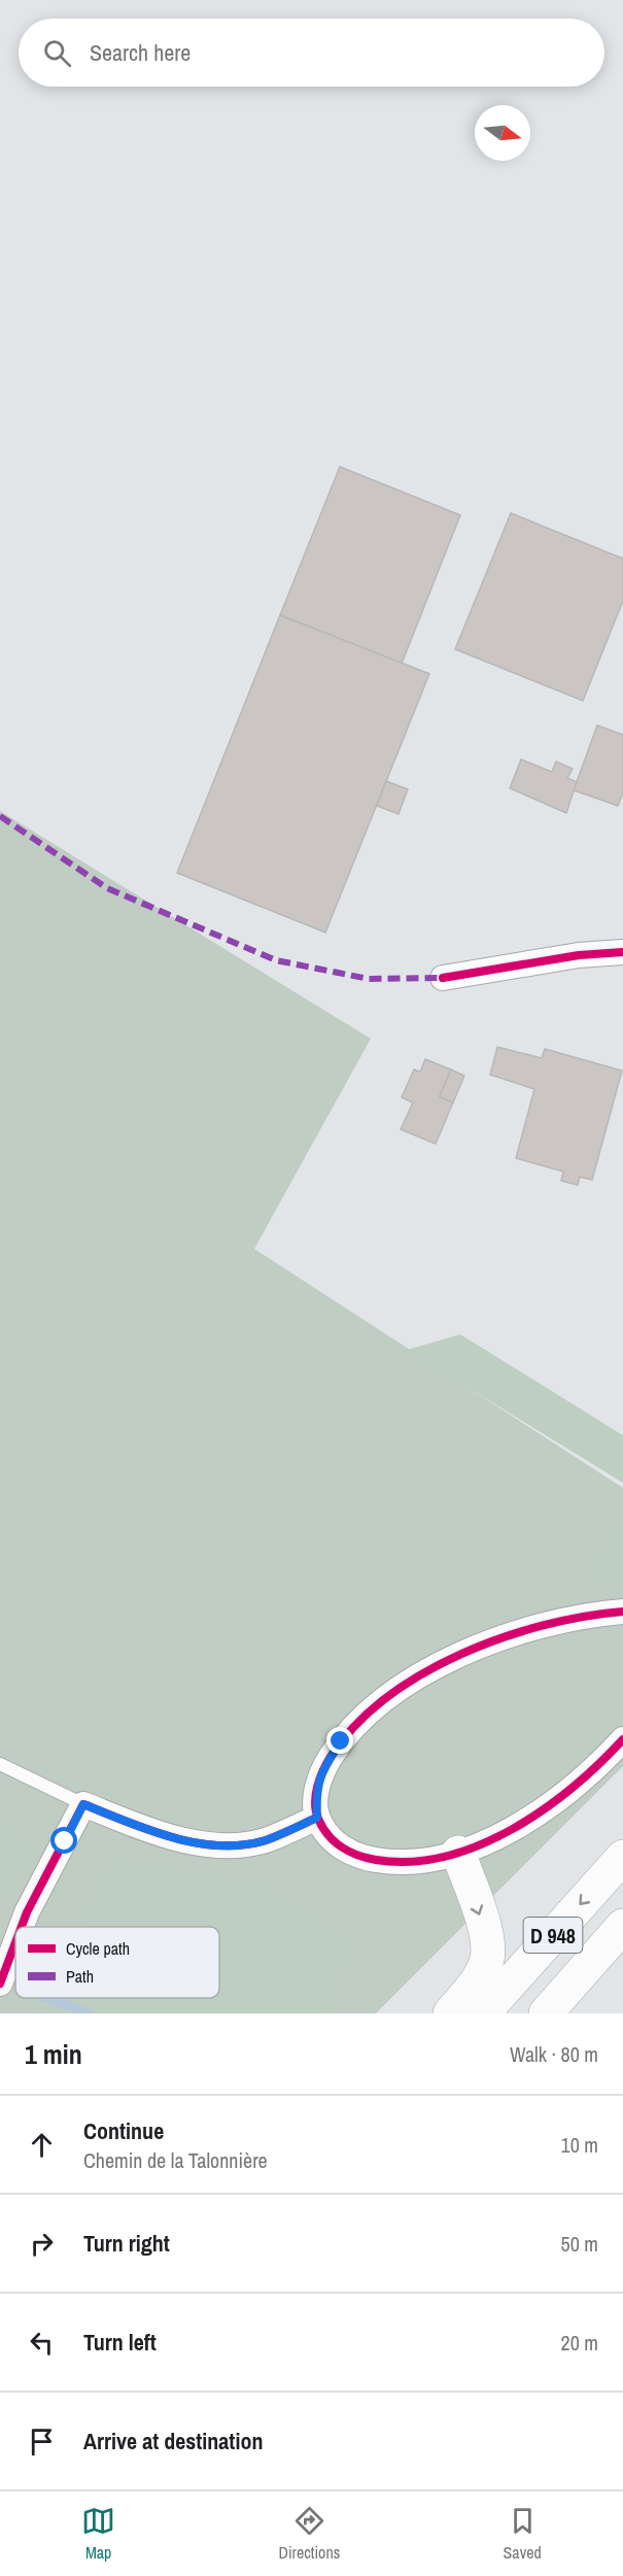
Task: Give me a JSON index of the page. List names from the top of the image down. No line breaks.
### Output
{"streets":{"highway":["D 948"]},"legend":["Cycle path","Path"],"north":"right","page":{"search":"Search here","heading":["1 min","Walk · 80 m"],"list":[["Continue","Chemin de la Talonnière","10 m"],["Turn right","50 m"],["Turn left","20 m"],"Arrive at destination"],"nav":["Map","Directions","Saved"]}}
